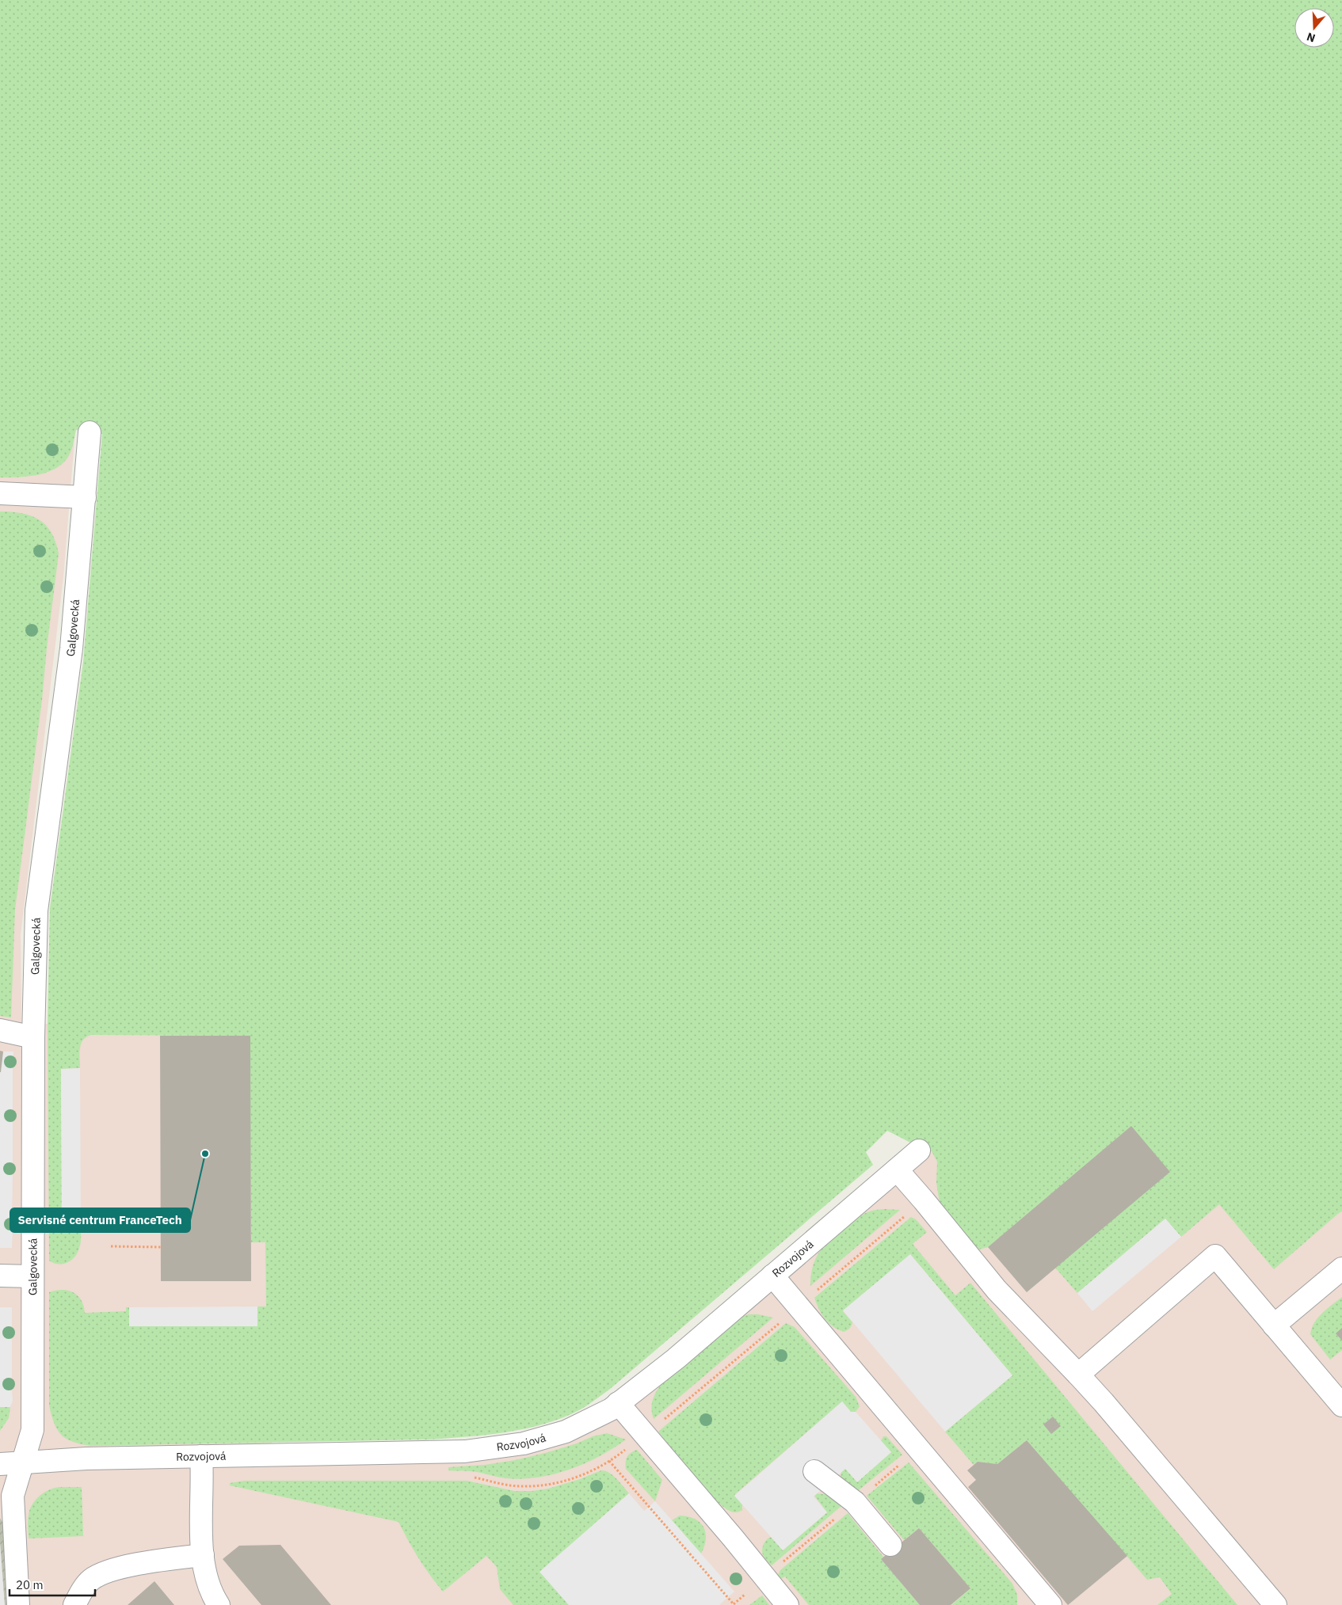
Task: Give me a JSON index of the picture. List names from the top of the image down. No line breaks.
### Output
{"streets":{"street":["Galgovecká","Rozvojová"]},"crossings":[["Galgovecká","Rozvojová"]],"places":["Servisné centrum FranceTech"],"scale_bar":"20 m","north":"bottom"}
